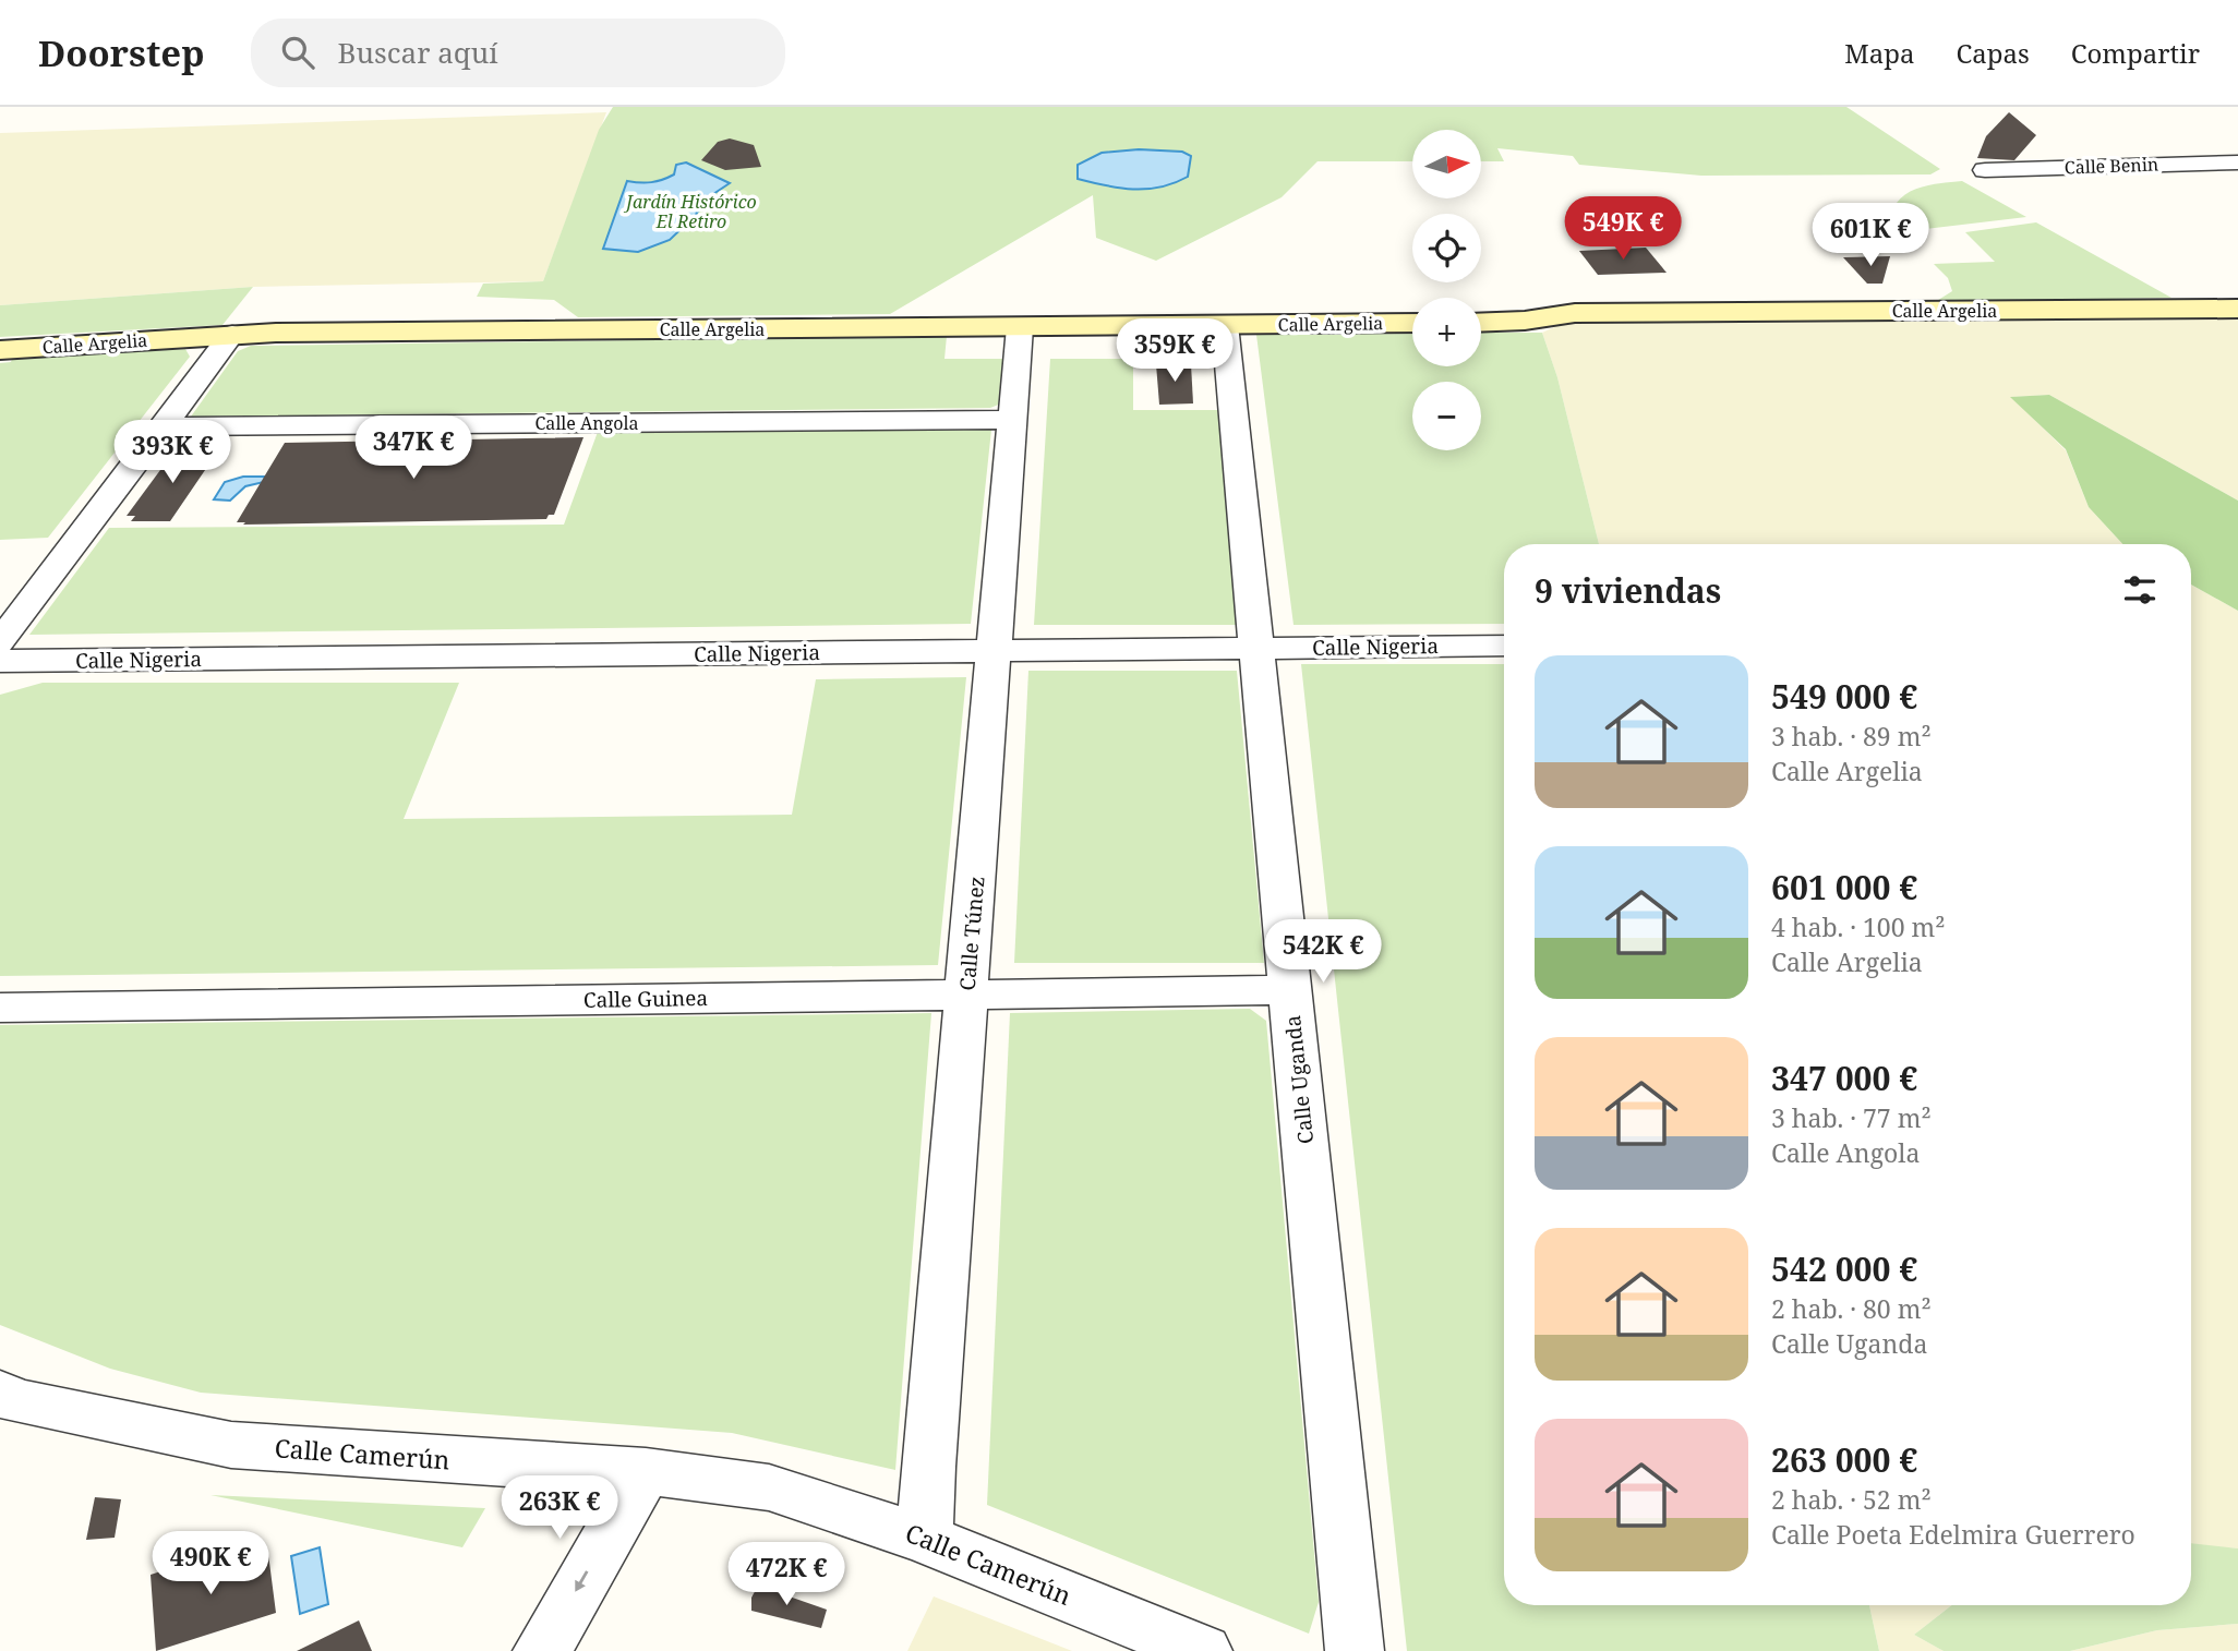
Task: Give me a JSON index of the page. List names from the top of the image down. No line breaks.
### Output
{"streets":{"street":["Calle Benin","Calle Argelia","Calle Angola","Calle Nigeria","Calle Túnez","Calle Guinea","Calle Uganda","Calle Camerún"]},"crossings":[["Calle Argelia","Calle Túnez"],["Calle Argelia","Calle Uganda"],["Calle Angola","Calle Túnez"],["Calle Nigeria","Calle Túnez"],["Calle Nigeria","Calle Uganda"],["Calle Túnez","Calle Guinea"],["Calle Túnez","Calle Camerún"],["Calle Guinea","Calle Uganda"]],"parks":["Jardín Histórico El Retiro"],"north":"right","page":{"header":"Doorstep","search":"Buscar aquí","nav":["Mapa","Capas","Compartir"],"map_buttons":["+","−"],"price":["549K €","601K €","359K €","347K €","393K €","542K €","263K €","490K €","472K €"],"heading":"9 viviendas","list":[{"name":"549 000 €","note":"3 hab. · 89 m² · Calle Argelia"},{"name":"601 000 €","note":"4 hab. · 100 m² · Calle Argelia"},{"name":"347 000 €","note":"3 hab. · 77 m² · Calle Angola"},{"name":"542 000 €","note":"2 hab. · 80 m² · Calle Uganda"},{"name":"263 000 €","note":"2 hab. · 52 m² · Calle Poeta Edelmira Guerrero"}]}}
